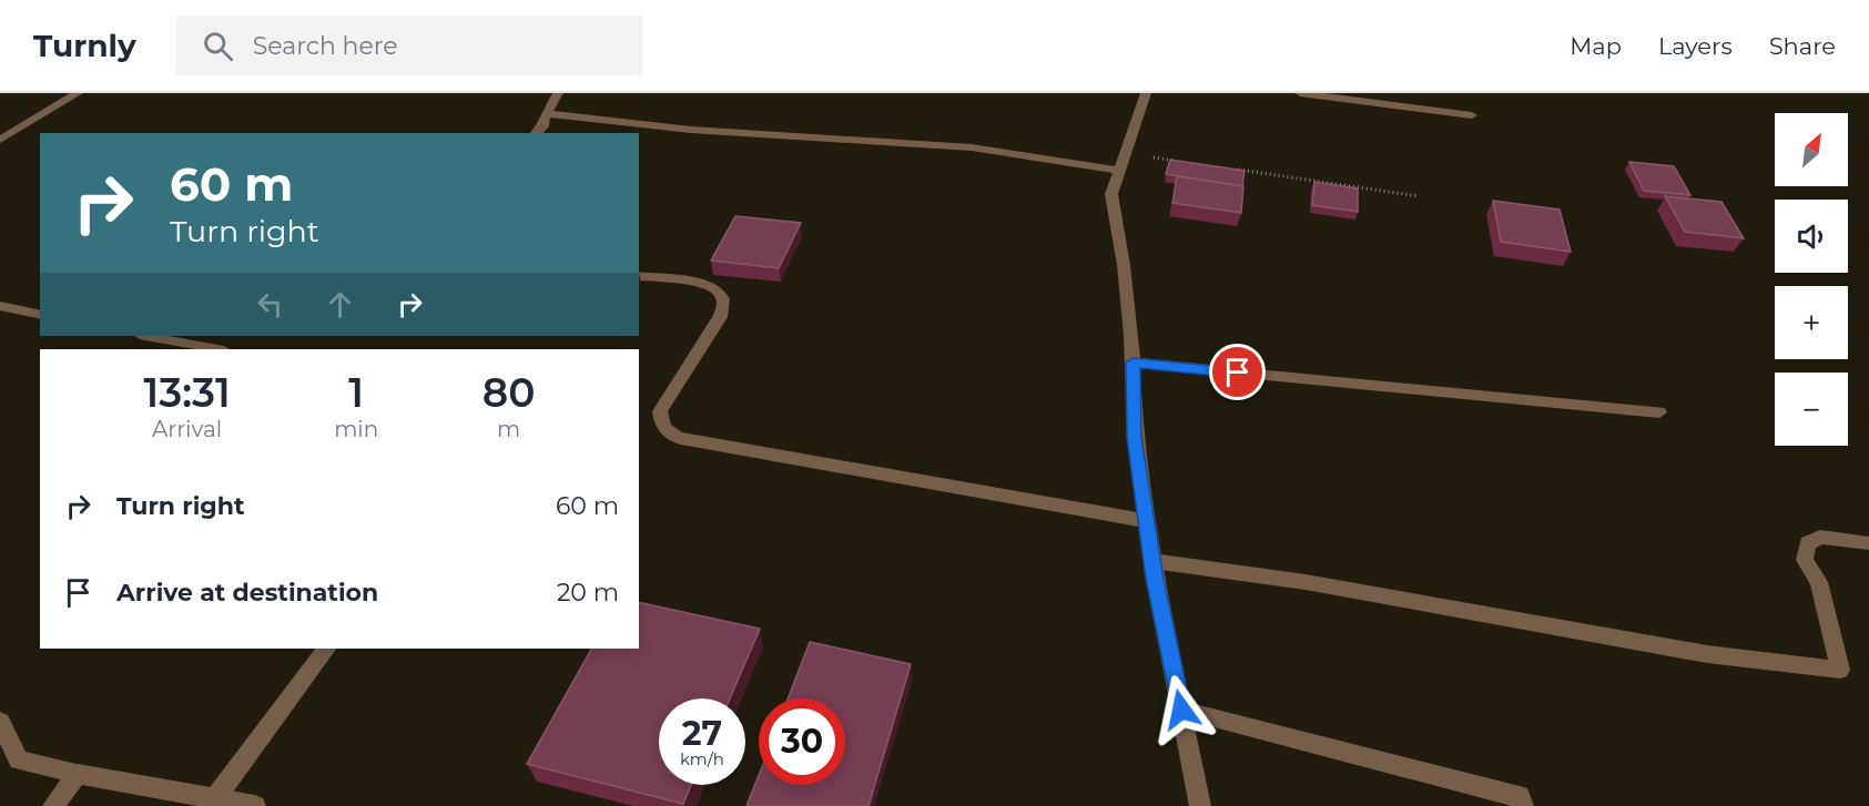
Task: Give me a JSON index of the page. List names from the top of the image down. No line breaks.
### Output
{"north":"top right","page":{"header":"Turnly","search":"Search here","nav":["Map","Layers","Share"],"map_buttons":["+","−"],"turn":["60 m","Turn right"],"eta":["13:31","Arrival","1","min","80","m"],"list":[{"name":"Turn right","value":"60 m"},{"name":"Arrive at destination","value":"20 m"}],"speed":"27 km/h","limit":"30"}}
